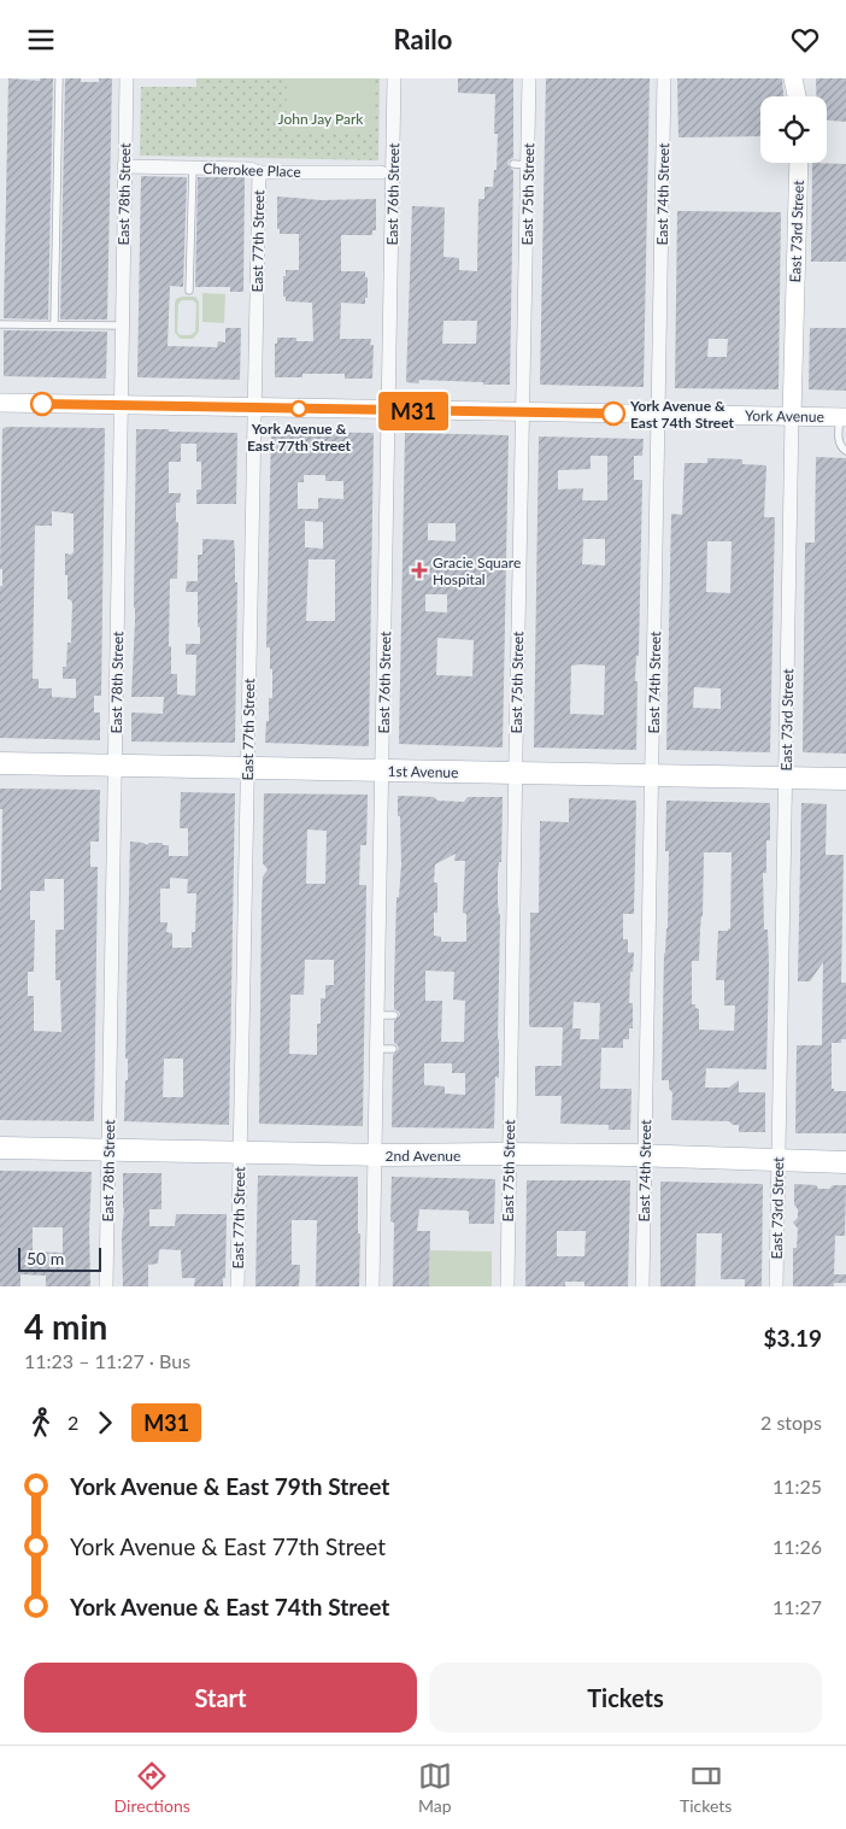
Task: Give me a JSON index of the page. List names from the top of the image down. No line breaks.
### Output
{"streets":{"main road":["East 73rd Street","York Avenue","1st Avenue","2nd Avenue"],"street":["Cherokee Place","East 78th Street","East 76th Street","East 75th Street","East 74th Street","East 77th Street"]},"crossings":[["Cherokee Place","East 78th Street"],["Cherokee Place","East 77th Street"],["East 78th Street","York Avenue"],["East 78th Street","1st Avenue"],["East 78th Street","2nd Avenue"],["East 76th Street","York Avenue"],["East 76th Street","1st Avenue"],["East 76th Street","2nd Avenue"],["East 75th Street","York Avenue"],["East 75th Street","1st Avenue"],["East 75th Street","2nd Avenue"],["East 74th Street","York Avenue"],["East 74th Street","1st Avenue"],["East 74th Street","2nd Avenue"],["East 73rd Street","York Avenue"],["East 73rd Street","1st Avenue"],["East 73rd Street","2nd Avenue"],["East 77th Street","York Avenue"],["East 77th Street","1st Avenue"],["East 77th Street","2nd Avenue"]],"parks":["John Jay Park"],"places":{"other":["York Avenue & East 77th Street","York Avenue & East 74th Street"],"health":["Gracie Square Hospital"]},"lines":["bus line M31"],"scale_bar":"50 m","page":{"header":"Railo","on_map":"M31","scale":"50 m","heading":["4 min","11:23 – 11:27 · Bus","$3.19"],"legs":["2","M31","2 stops"],"list":[{"name":"York Avenue & East 79th Street","value":"11:25"},{"name":"York Avenue & East 77th Street","value":"11:26"},{"name":"York Avenue & East 74th Street","value":"11:27"}],"buttons":["Start","Tickets"],"tabs":["Directions","Map","Tickets"]}}
